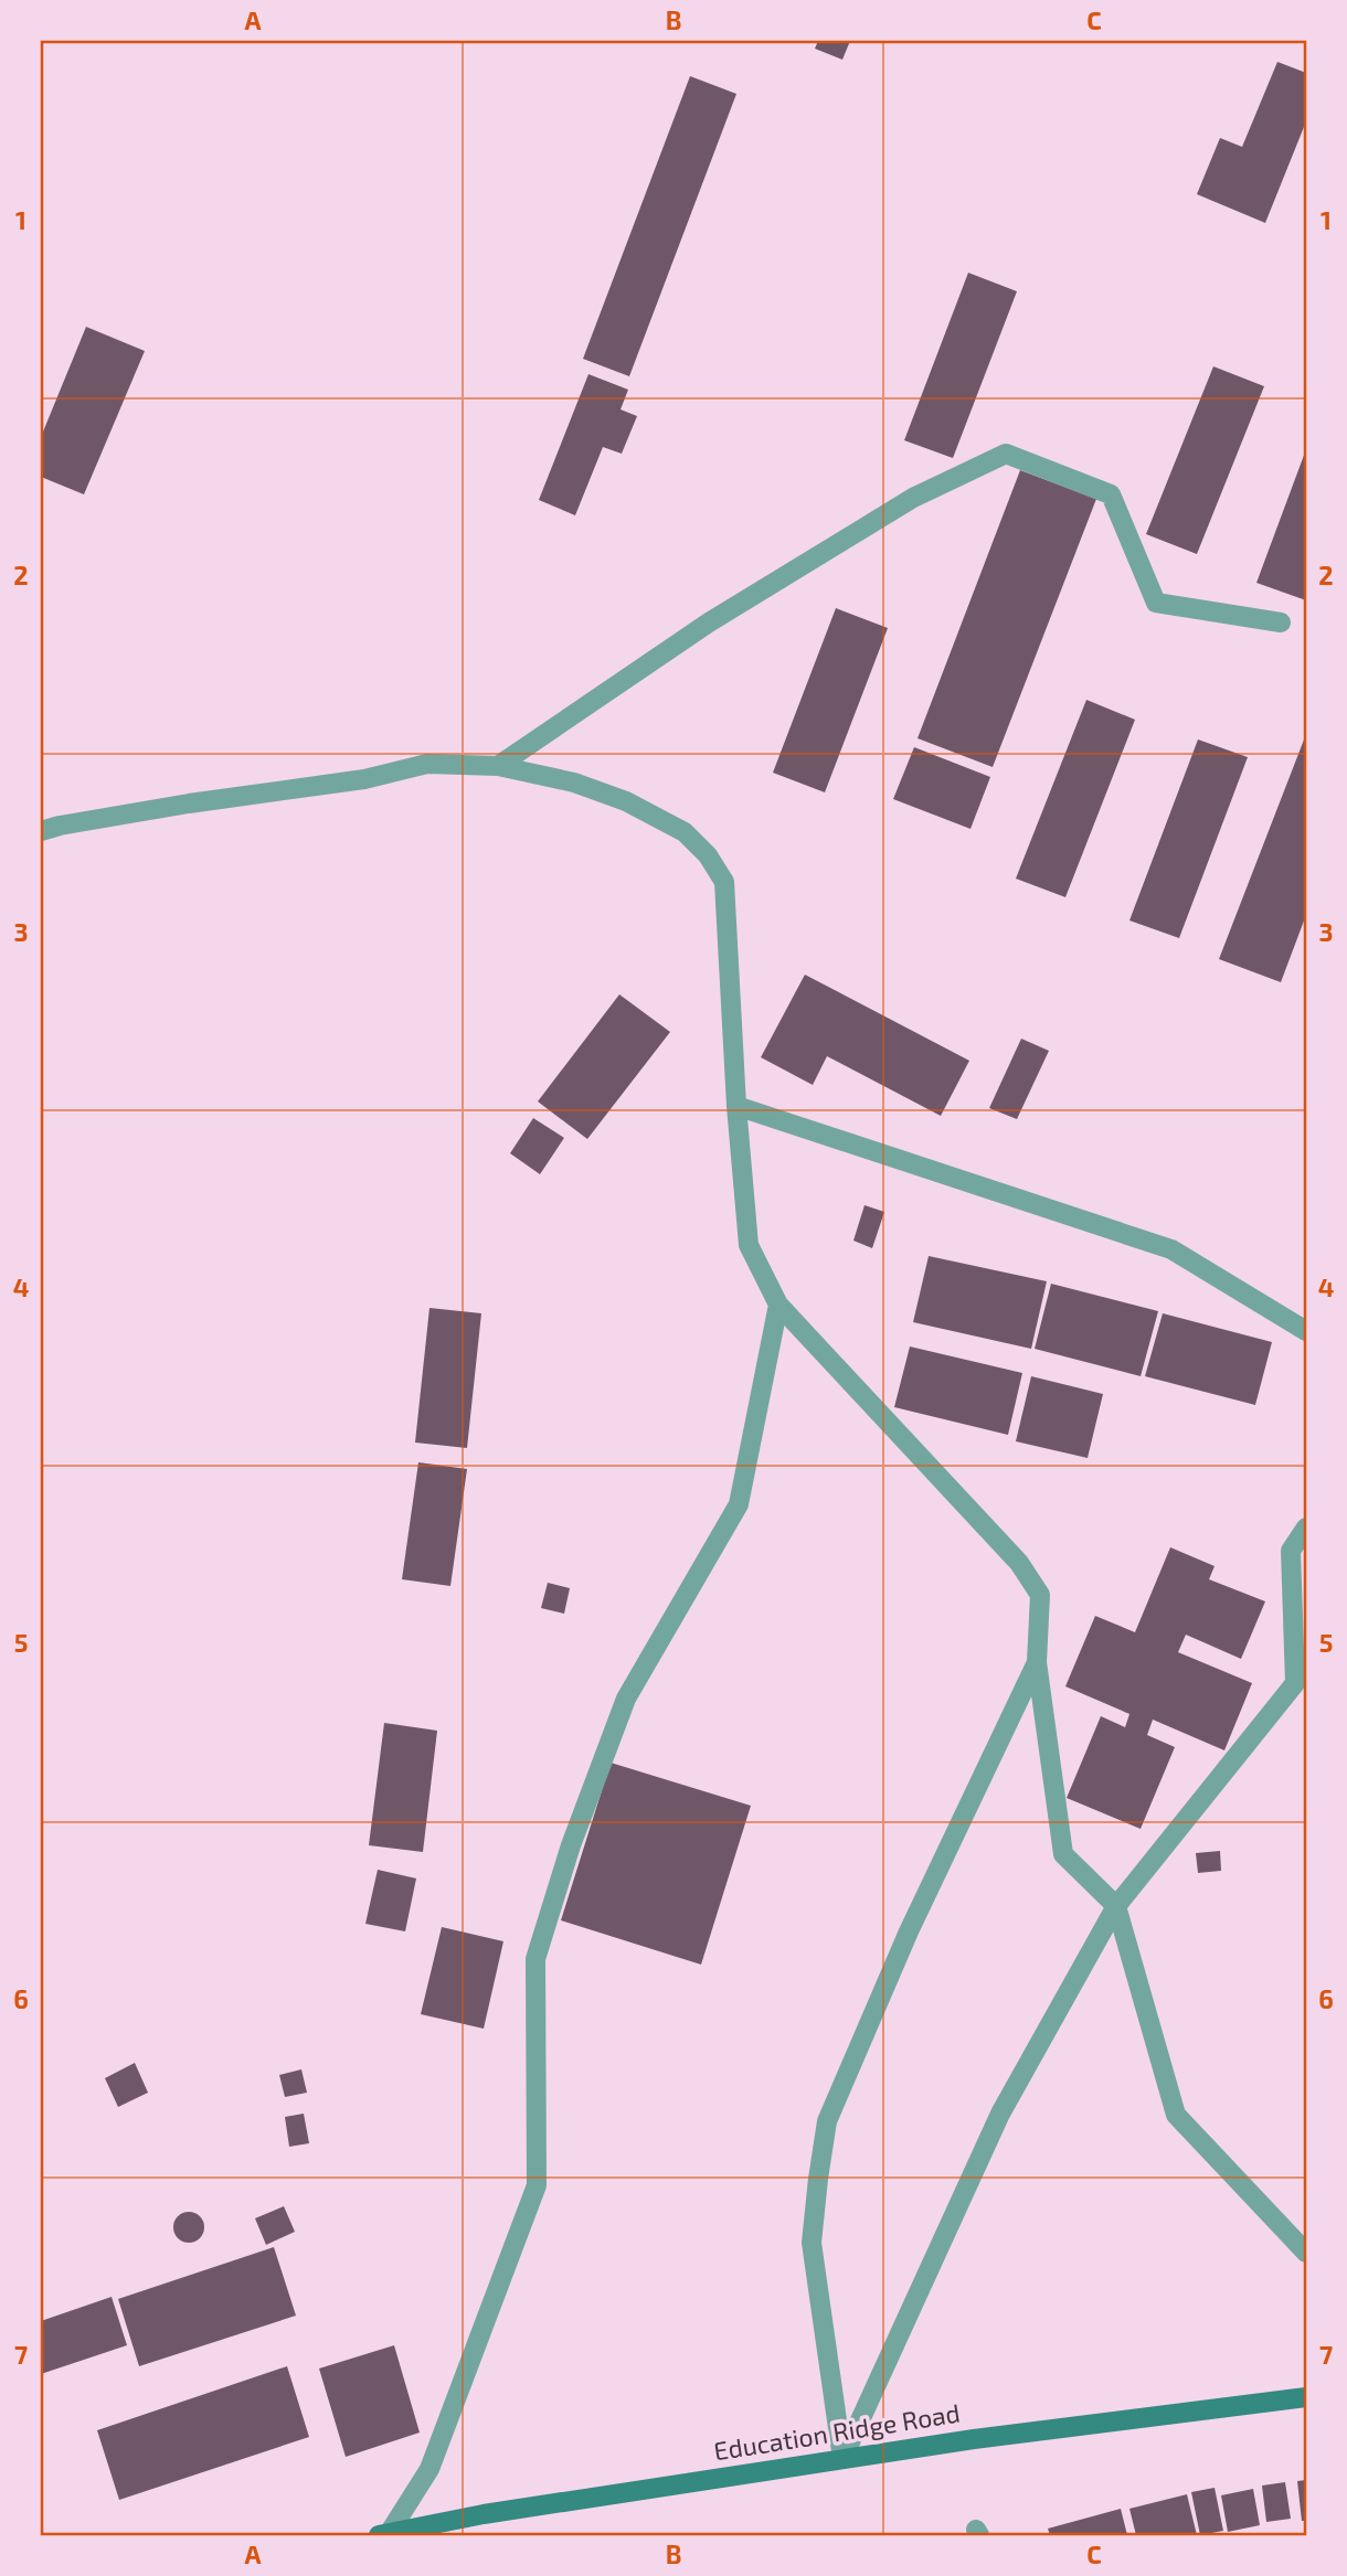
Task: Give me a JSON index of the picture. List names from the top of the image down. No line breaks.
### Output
{"streets":{"main road":["Education Ridge Road"]},"grid":{"columns":["A","B","C"],"rows":["1","2","3","4","5","6","7"]}}
